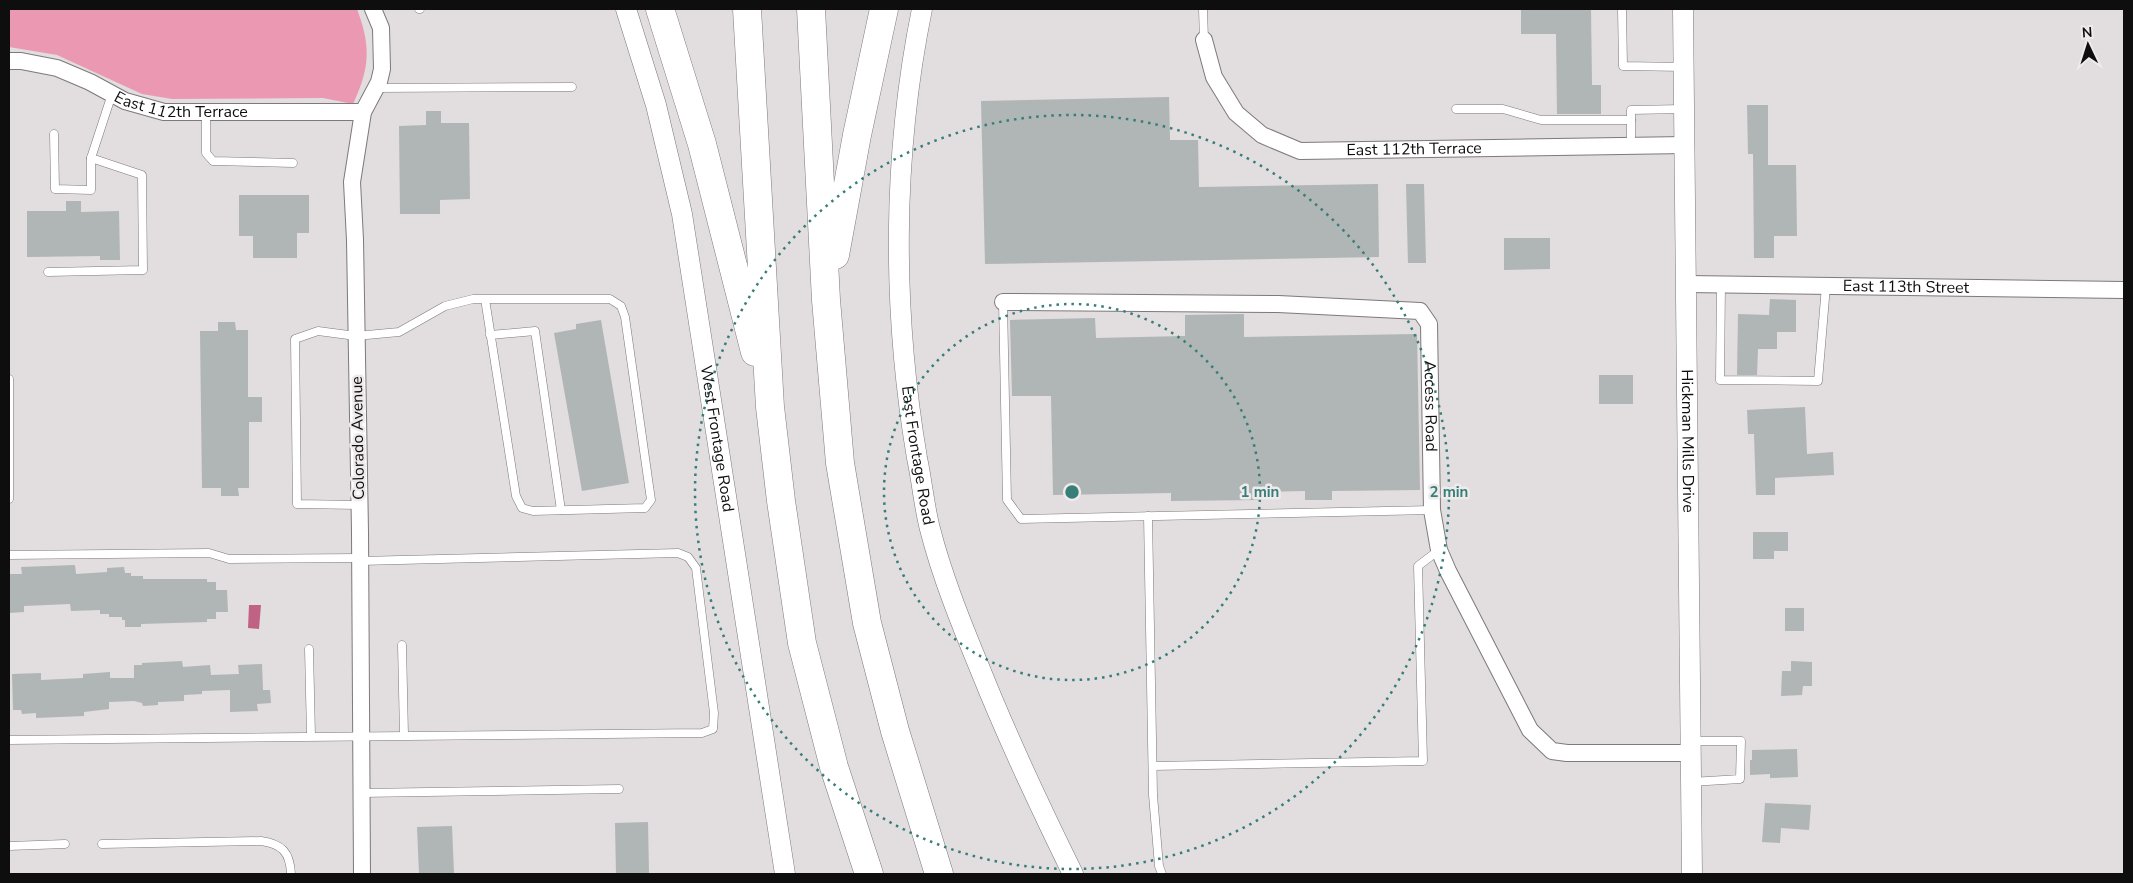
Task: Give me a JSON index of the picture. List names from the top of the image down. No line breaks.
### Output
{"streets":{"street":["East 112th Terrace","East 113th Street","Access Road","Colorado Avenue","West Frontage Road","Hickman Mills Drive","East Frontage Road"]},"crossings":[["East 112th Terrace","Colorado Avenue"],["East 112th Terrace","Hickman Mills Drive"],["East 113th Street","Hickman Mills Drive"],["Access Road","Hickman Mills Drive"]],"north":"top","rings":["1 min","2 min"]}
